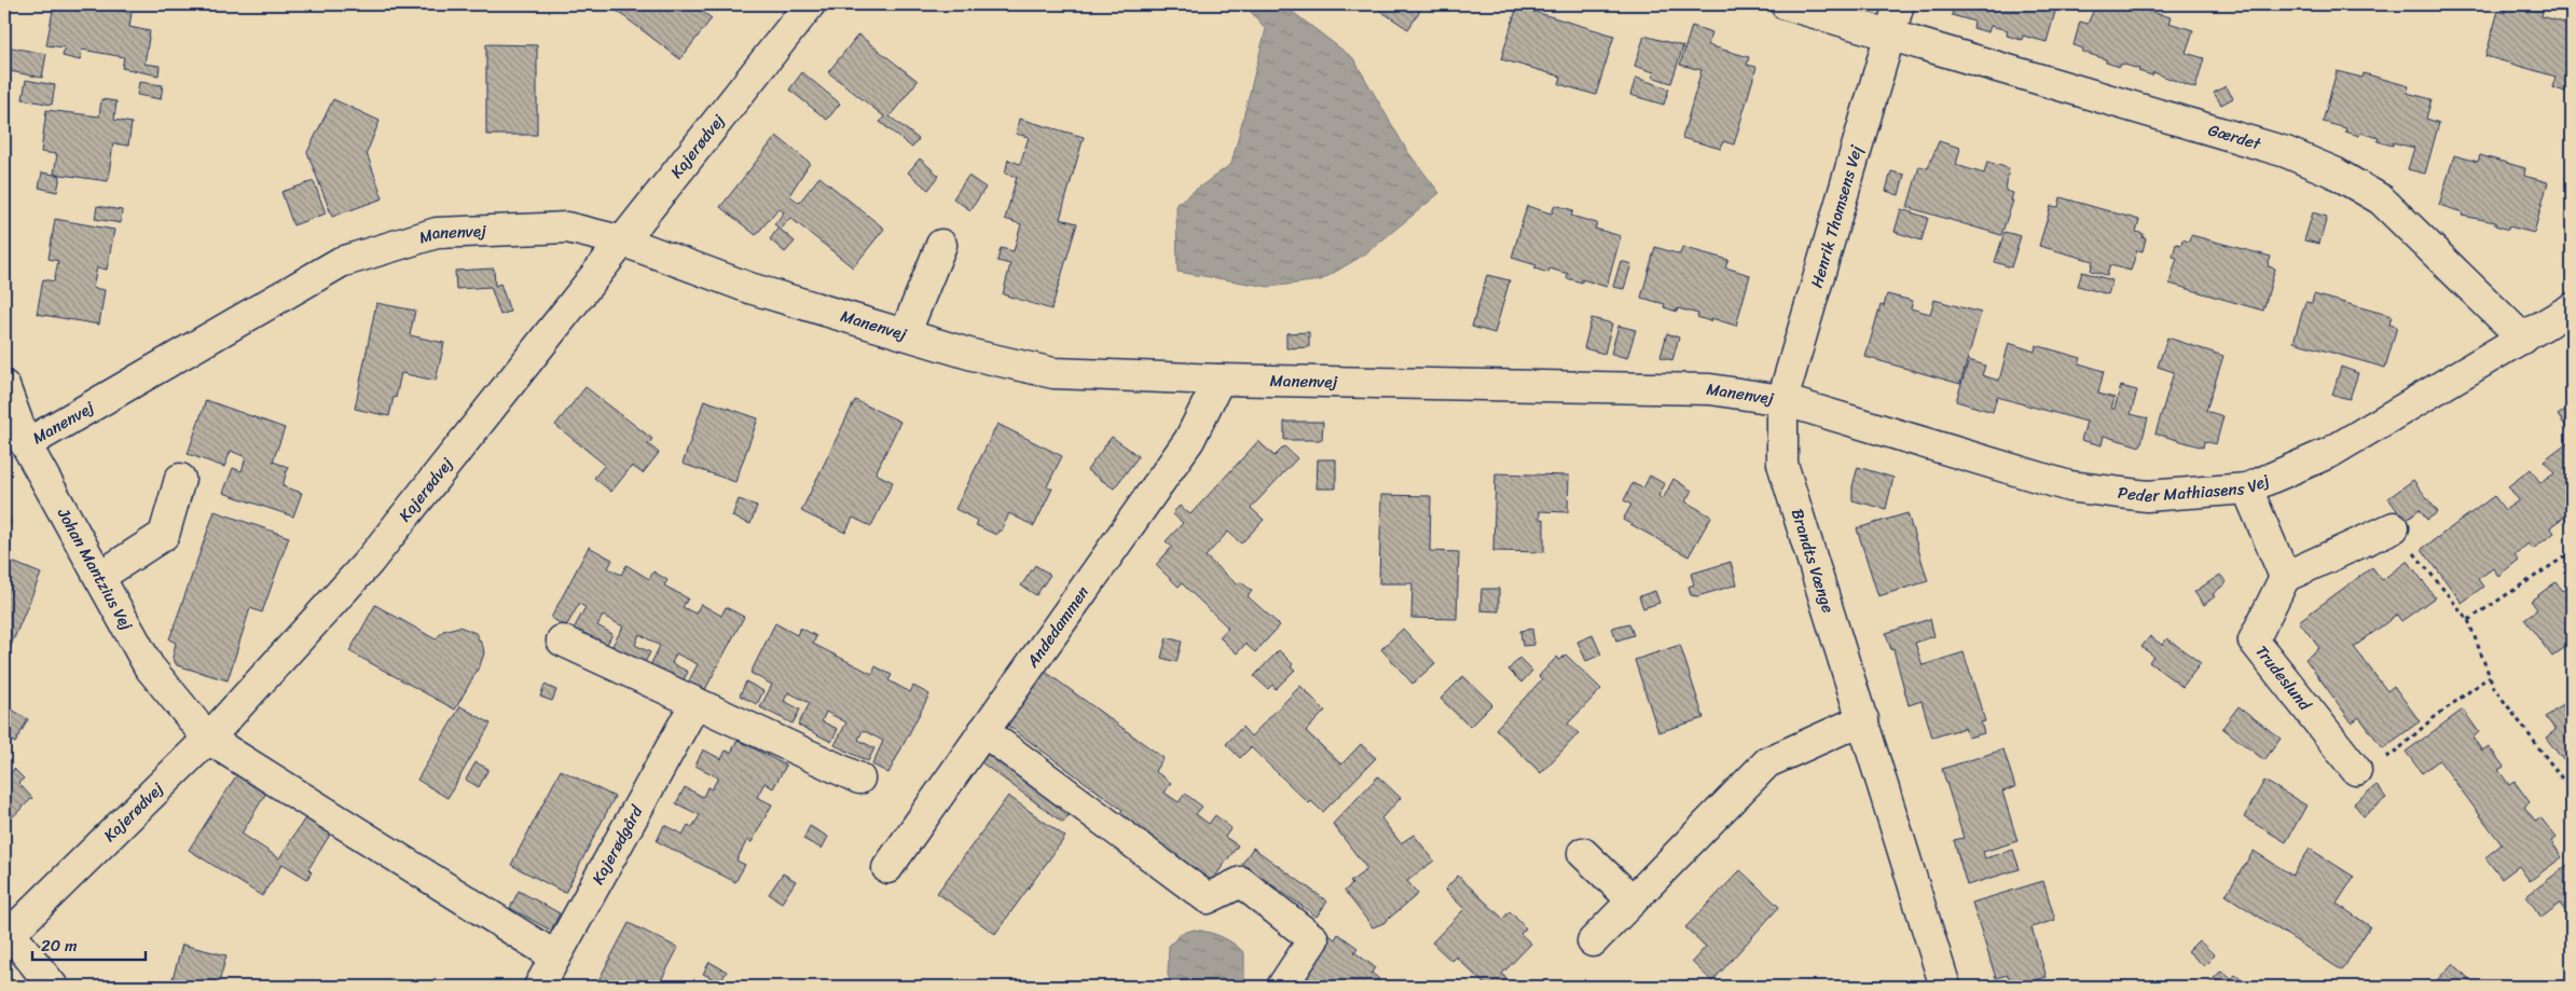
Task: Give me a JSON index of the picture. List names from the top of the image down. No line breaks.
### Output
{"streets":{"street":["Gærdet","Kajerødvej","Henrik Thomsens Vej","Manenvej","Peder Mathiasens Vej","Brandts Vænge","Johan Mantzius Vej","Andedammen","Trudeslund","Kajerødgård"]},"crossings":[["Gærdet","Henrik Thomsens Vej"],["Gærdet","Peder Mathiasens Vej"],["Kajerødvej","Manenvej"],["Kajerødvej","Johan Mantzius Vej"],["Henrik Thomsens Vej","Manenvej"],["Henrik Thomsens Vej","Peder Mathiasens Vej"],["Henrik Thomsens Vej","Brandts Vænge"],["Manenvej","Peder Mathiasens Vej"],["Manenvej","Brandts Vænge"],["Manenvej","Johan Mantzius Vej"],["Manenvej","Andedammen"],["Peder Mathiasens Vej","Brandts Vænge"],["Johan Mantzius Vej","Kajerødgård"]],"scale_bar":"20 m"}
